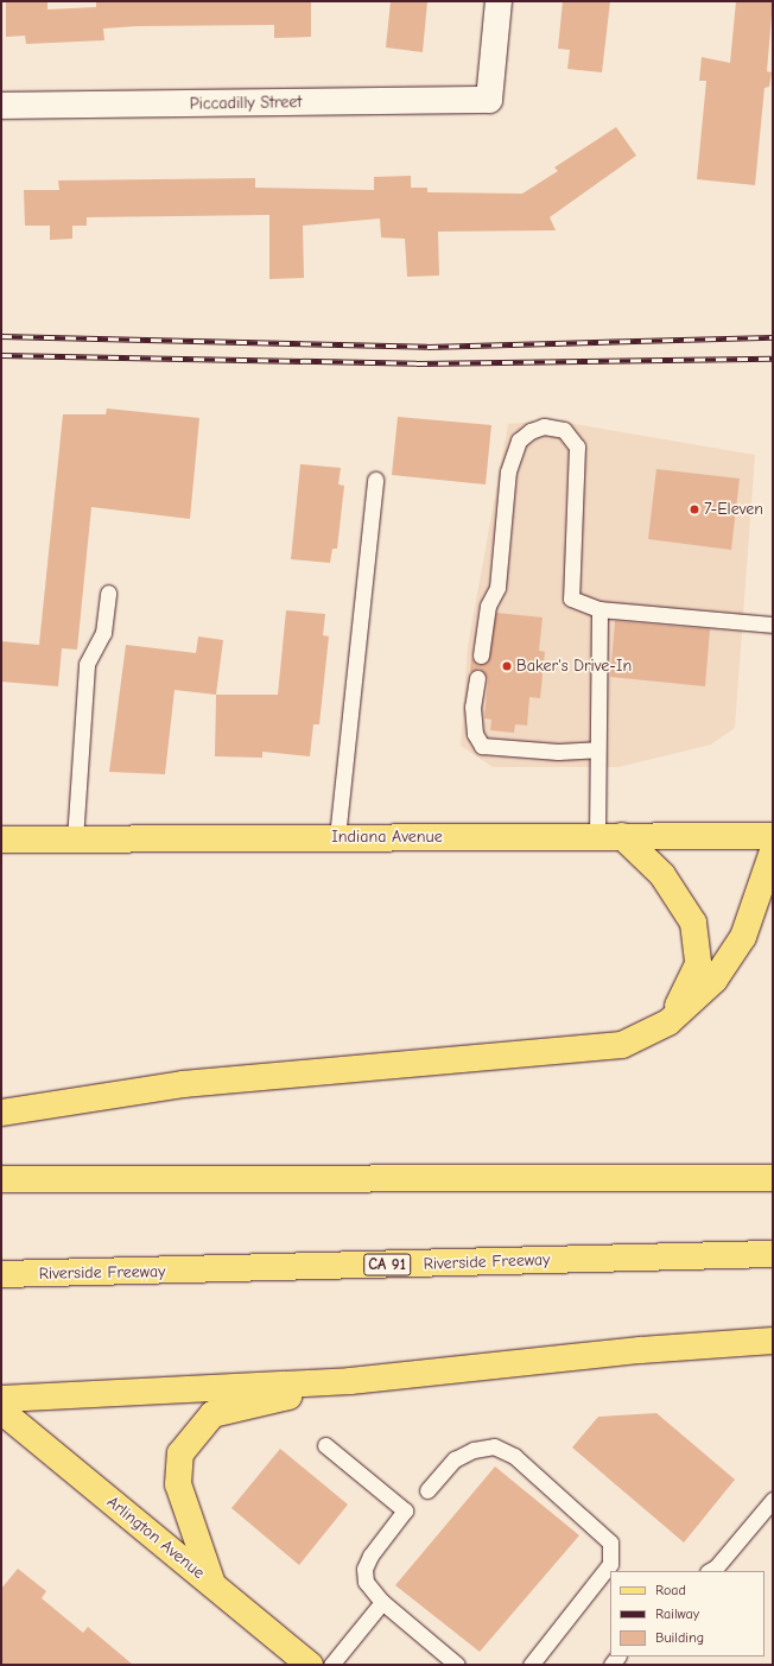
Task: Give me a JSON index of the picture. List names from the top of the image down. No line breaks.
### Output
{"streets":{"main road":["Indiana Avenue","Riverside Freeway","CA 91","Arlington Avenue"],"street":["Piccadilly Street"]},"places":["7-Eleven","Baker's Drive-In"],"legend":["Road","Railway","Building"]}
